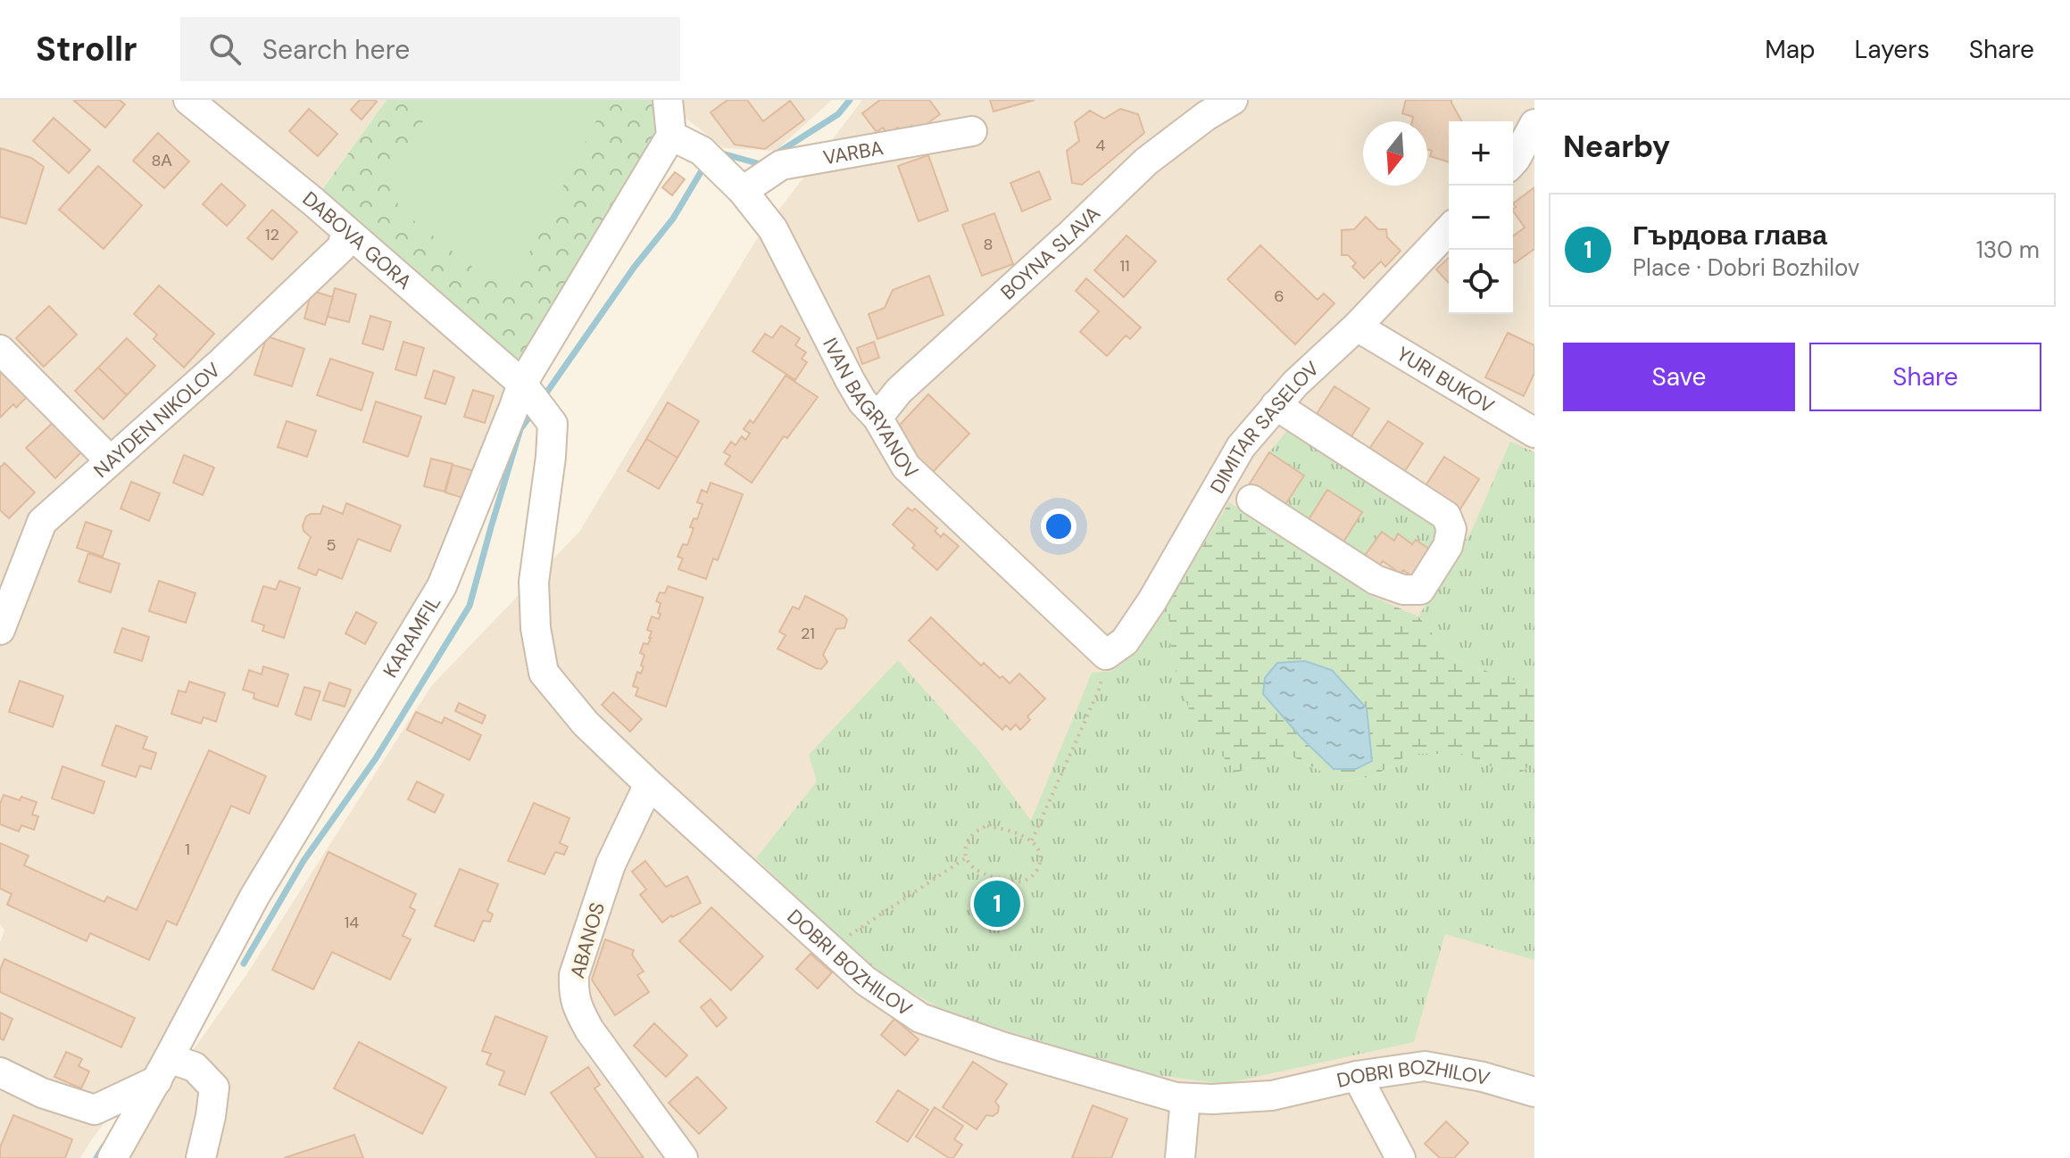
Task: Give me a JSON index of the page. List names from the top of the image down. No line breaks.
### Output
{"streets":{"street":["VARBA","DABOVA GORA","BOYNA SLAVA","YURI BUKOV","IVAN BAGRYANOV","NAYDEN NIKOLOV","DIMITAR SASELOV","KARAMFIL","ABANOS","DOBRI BOZHILOV"]},"crossings":[["VARBA","IVAN BAGRYANOV"],["DABOVA GORA","NAYDEN NIKOLOV"],["DABOVA GORA","KARAMFIL"],["DABOVA GORA","DOBRI BOZHILOV"],["BOYNA SLAVA","IVAN BAGRYANOV"],["YURI BUKOV","DIMITAR SASELOV"],["IVAN BAGRYANOV","DIMITAR SASELOV"],["IVAN BAGRYANOV","KARAMFIL"],["KARAMFIL","DOBRI BOZHILOV"],["ABANOS","DOBRI BOZHILOV"]],"house_numbers":["4","8А","12","8","11","6","5","21","1","14"],"north":"bottom","page":{"header":"Strollr","search":"Search here","nav":["Map","Layers","Share"],"heading":"Nearby","map_buttons":["+","−"],"list":[{"mark":"1","name":"Гърдова глава","note":"Place · Dobri Bozhilov","value":"130 m"}],"buttons":["Save","Share"],"pins":"1"}}
